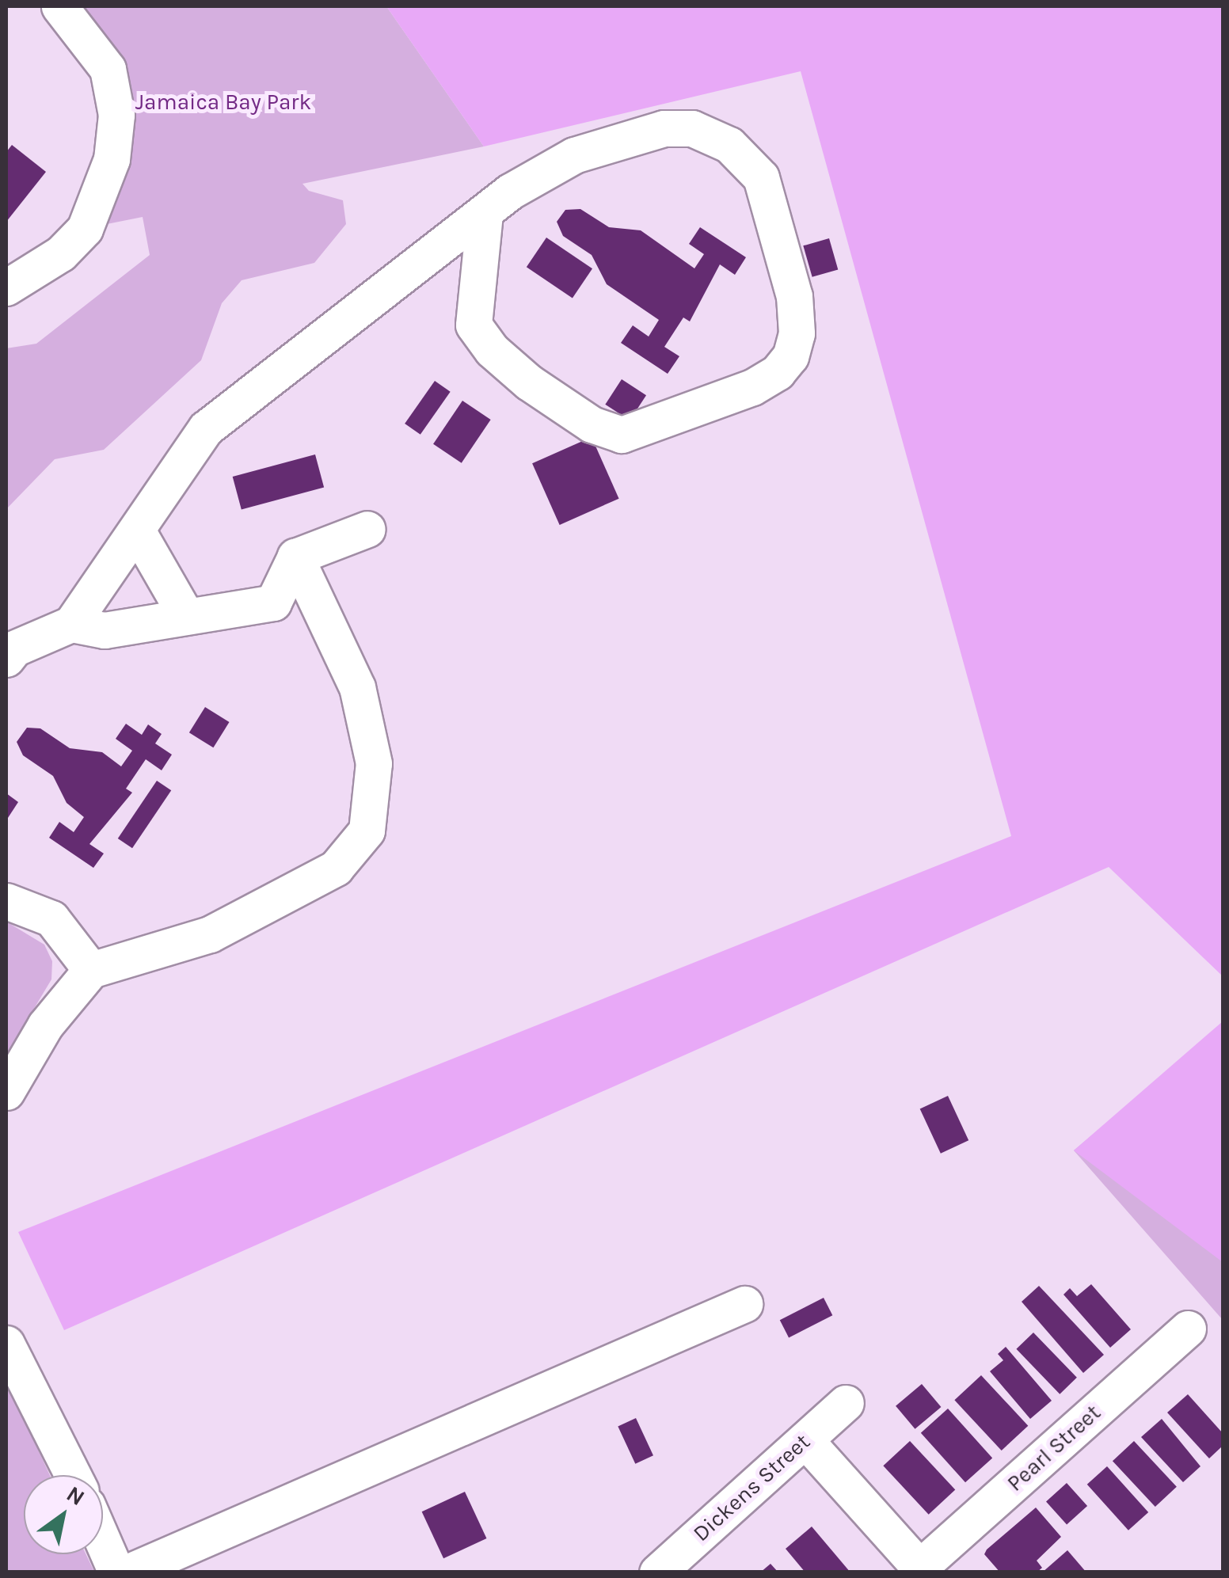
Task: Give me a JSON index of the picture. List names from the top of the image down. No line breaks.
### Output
{"streets":{"street":["Pearl Street","Dickens Street"]},"parks":["Jamaica Bay Park"],"north":"top right"}
